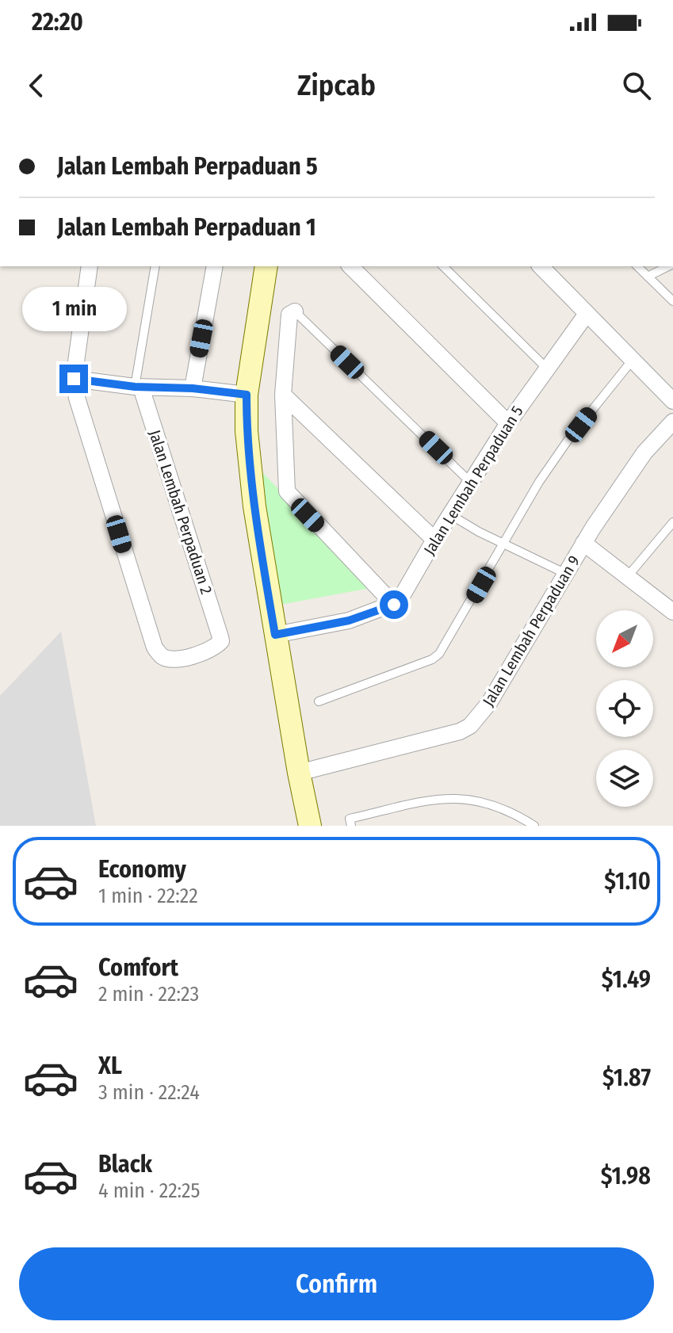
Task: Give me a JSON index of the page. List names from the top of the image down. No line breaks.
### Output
{"streets":{"street":["Jalan Lembah Perpaduan 5","Jalan Lembah Perpaduan 2","Jalan Lembah Perpaduan 9"]},"north":"bottom left","page":{"status":"22:20","header":"Zipcab","banner":["Jalan Lembah Perpaduan 5","Jalan Lembah Perpaduan 1"],"bubble":"1 min","list":[{"name":"Economy","note":"1 min · 22:22","value":"$1.10"},{"name":"Comfort","note":"2 min · 22:23","value":"$1.49"},{"name":"XL","note":"3 min · 22:24","value":"$1.87"},{"name":"Black","note":"4 min · 22:25","value":"$1.98"}],"buttons":"Confirm"}}
